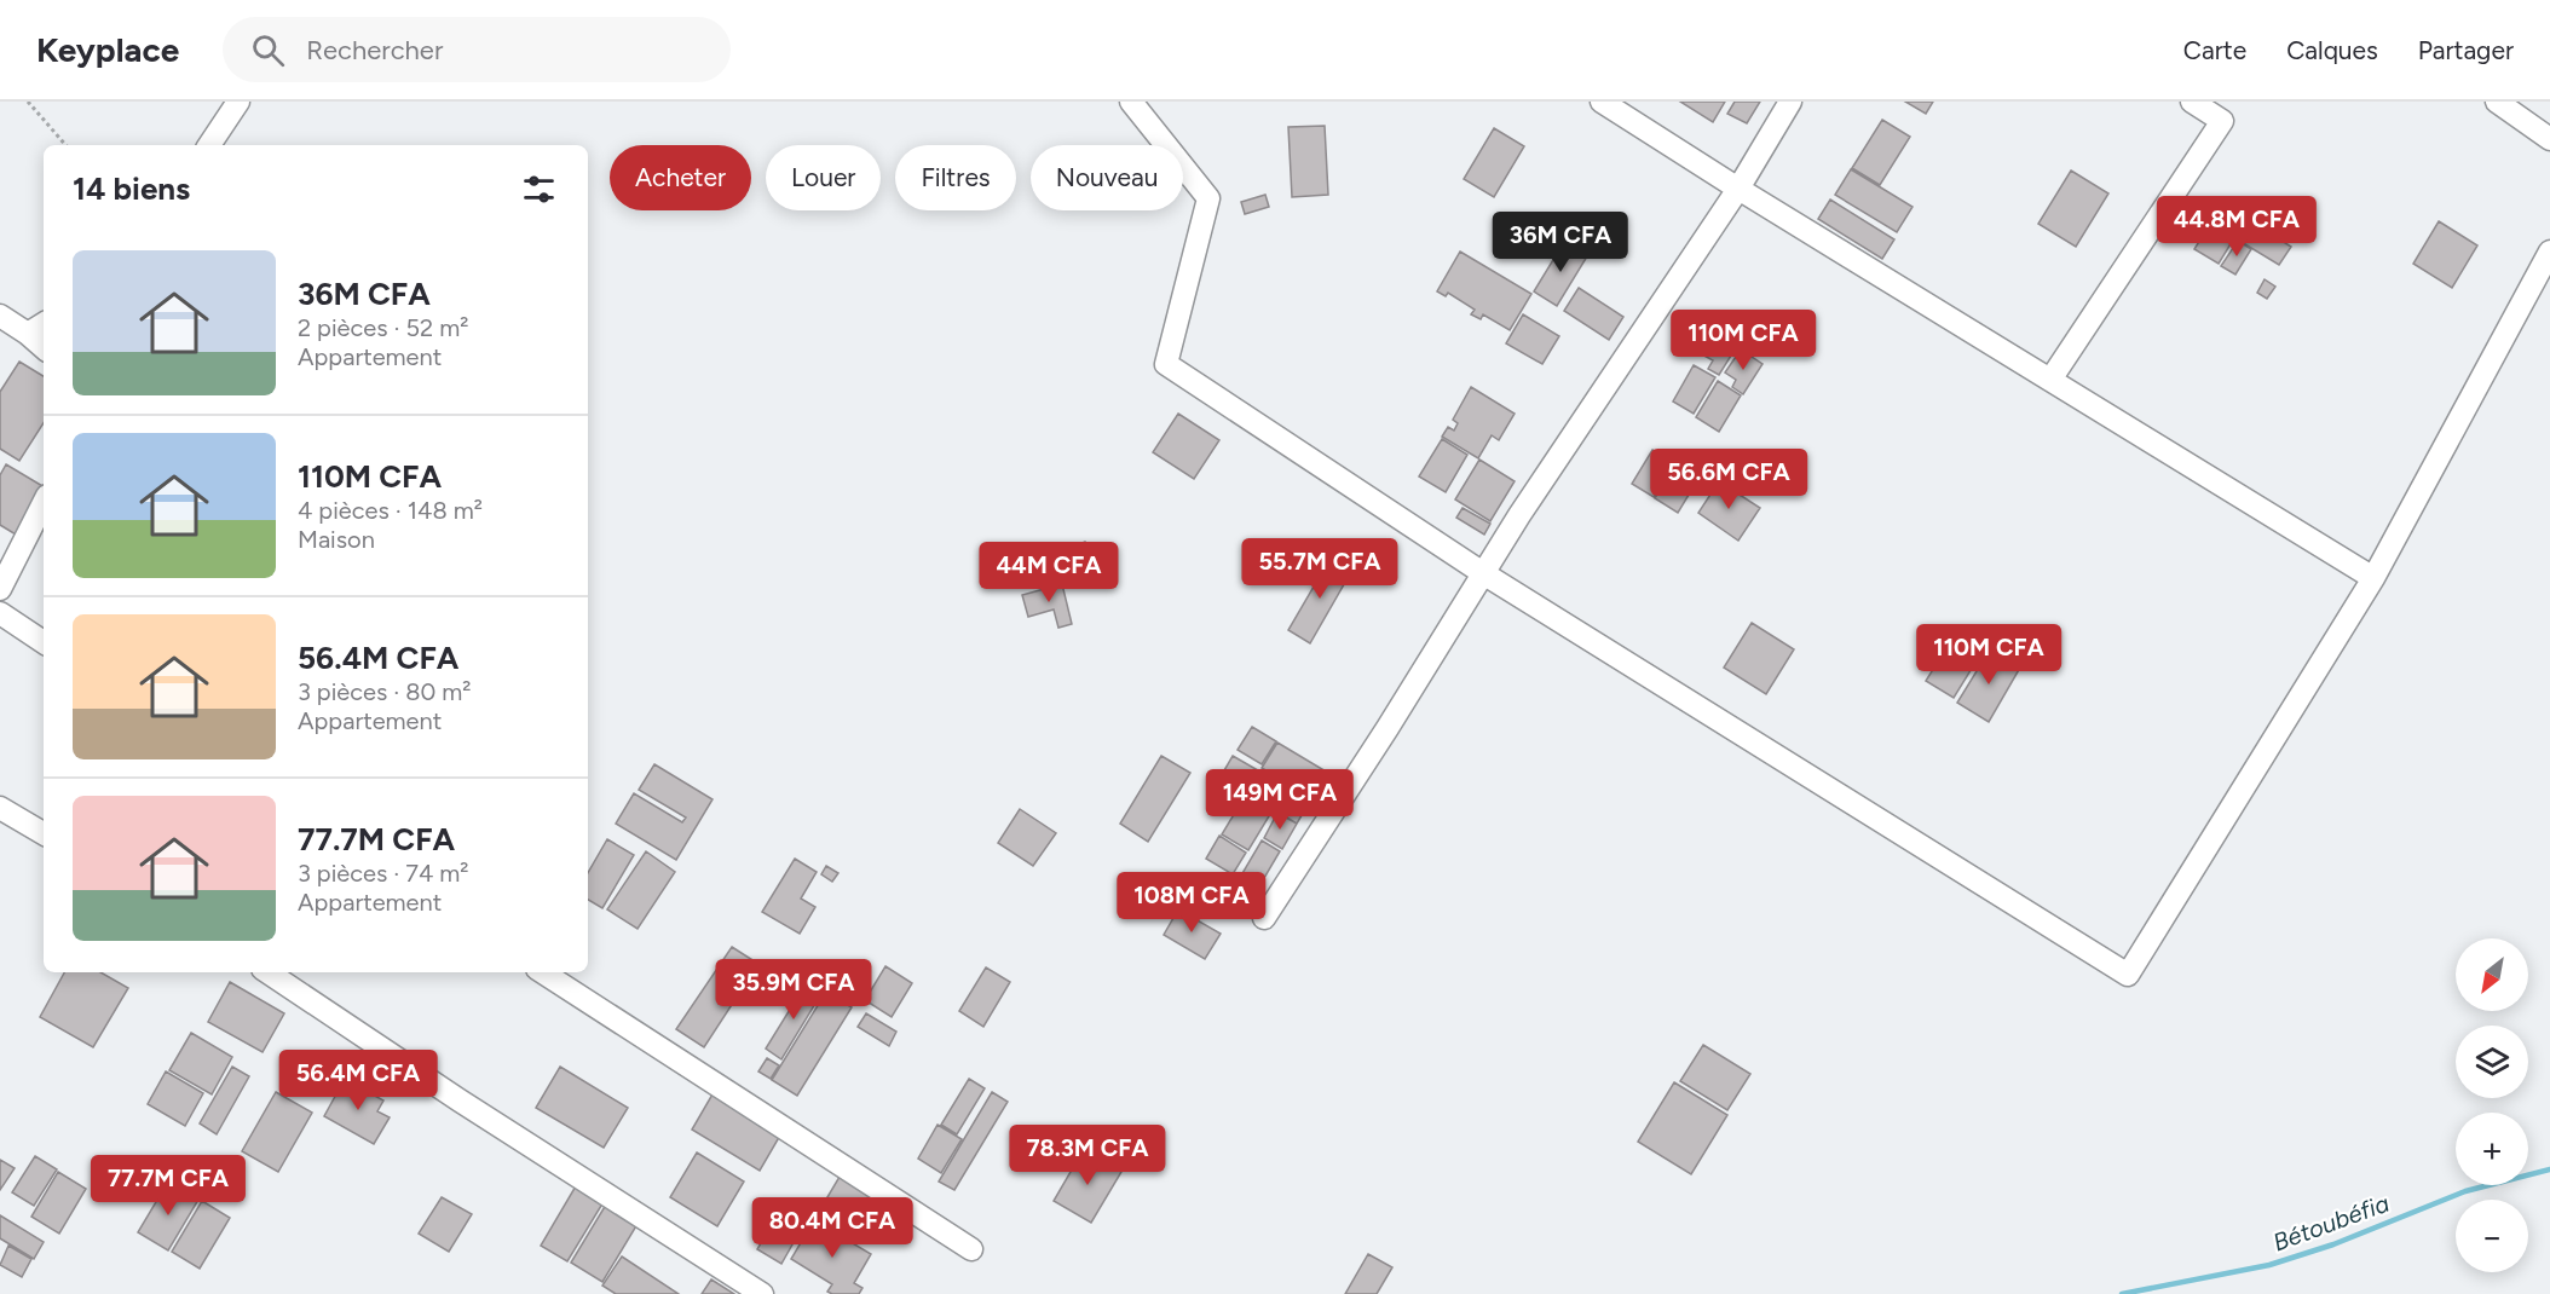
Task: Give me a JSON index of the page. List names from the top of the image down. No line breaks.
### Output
{"water":["Bétoubéfia"],"north":"bottom left","page":{"header":"Keyplace","search":"Rechercher","nav":["Carte","Calques","Partager"],"chip":["Acheter","Louer","Filtres","Nouveau"],"heading":"14 biens","price":["44.8M CFA","36M CFA","110M CFA","56.6M CFA","55.7M CFA","44M CFA","110M CFA","149M CFA","108M CFA","35.9M CFA","56.4M CFA","78.3M CFA","77.7M CFA","80.4M CFA"],"list":[{"name":"36M CFA","note":"2 pièces · 52 m² · Appartement"},{"name":"110M CFA","note":"4 pièces · 148 m² · Maison"},{"name":"56.4M CFA","note":"3 pièces · 80 m² · Appartement"},{"name":"77.7M CFA","note":"3 pièces · 74 m² · Appartement"}],"map_buttons":["+","−"]}}
